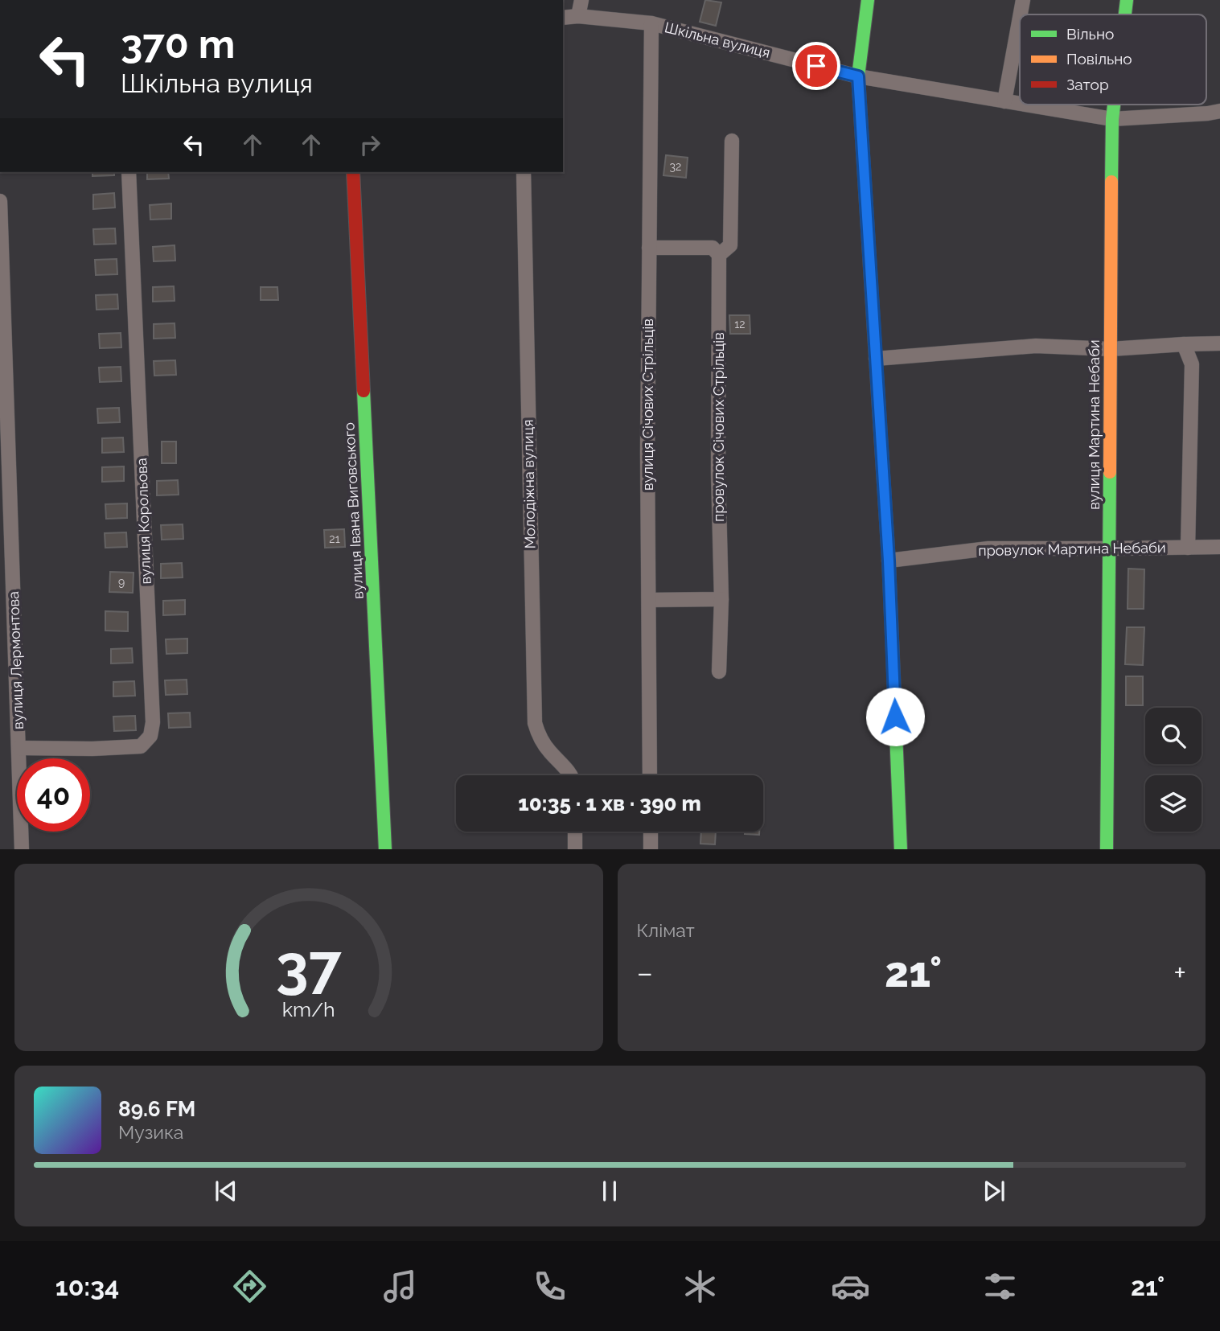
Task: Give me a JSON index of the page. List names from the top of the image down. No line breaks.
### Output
{"streets":{"street":["Шкільна вулиця","вулиця Січових Стрільців","вулиця Мартина Небаби","провулок Січових Стрільців","Молодіжна вулиця","вулиця Івана Виговського","вулиця Корольова","провулок Мартина Небаби","вулиця Лермонтова"]},"crossings":[["Шкільна вулиця","вулиця Січових Стрільців"],["Шкільна вулиця","вулиця Мартина Небаби"],["вулиця Мартина Небаби","провулок Мартина Небаби"],["вулиця Корольова","вулиця Лермонтова"]],"house_numbers":["32","12","21","9"],"legend":["Вільно","Повільно","Затор"],"page":{"turn":["370 m","Шкільна вулиця"],"limit":"40","trip":"10:35 · 1 хв · 390 m","tile":"Клімат","heat":["−","21°","+"],"song":["89.6 FM","Музика"],"tabs":["10:34","21°"],"gauge":["37","km/h"]}}
